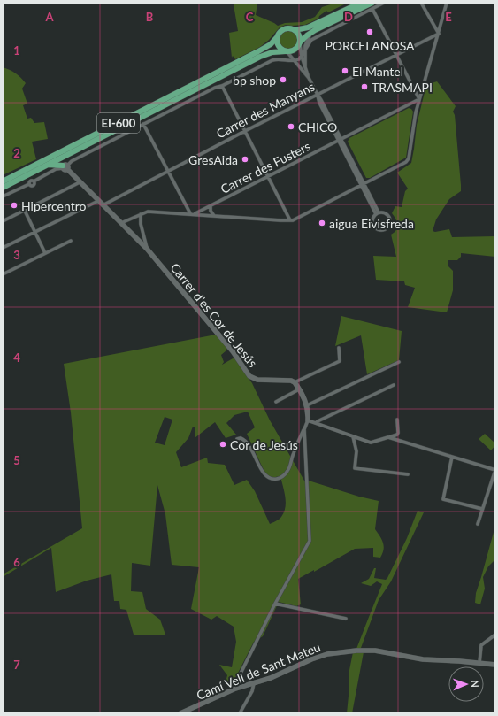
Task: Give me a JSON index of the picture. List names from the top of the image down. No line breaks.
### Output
{"streets":{"main road":["EI-600"],"street":["Carrer des Manyans","Carrer des Fusters","Carrer d'es Cor de Jesús","Camí Vell de Sant Mateu"]},"crossings":[["Carrer des Manyans","Carrer d'es Cor de Jesús"]],"places":["PORCELANOSA","El Mantel","bp shop","TRASMAPI","CHICO","GresAida","Hipercentro","aigua Eivisfreda","Cor de Jesús"],"north":"right","grid":{"columns":["A","B","C","D","E"],"rows":["1","2","3","4","5","6","7"]}}
